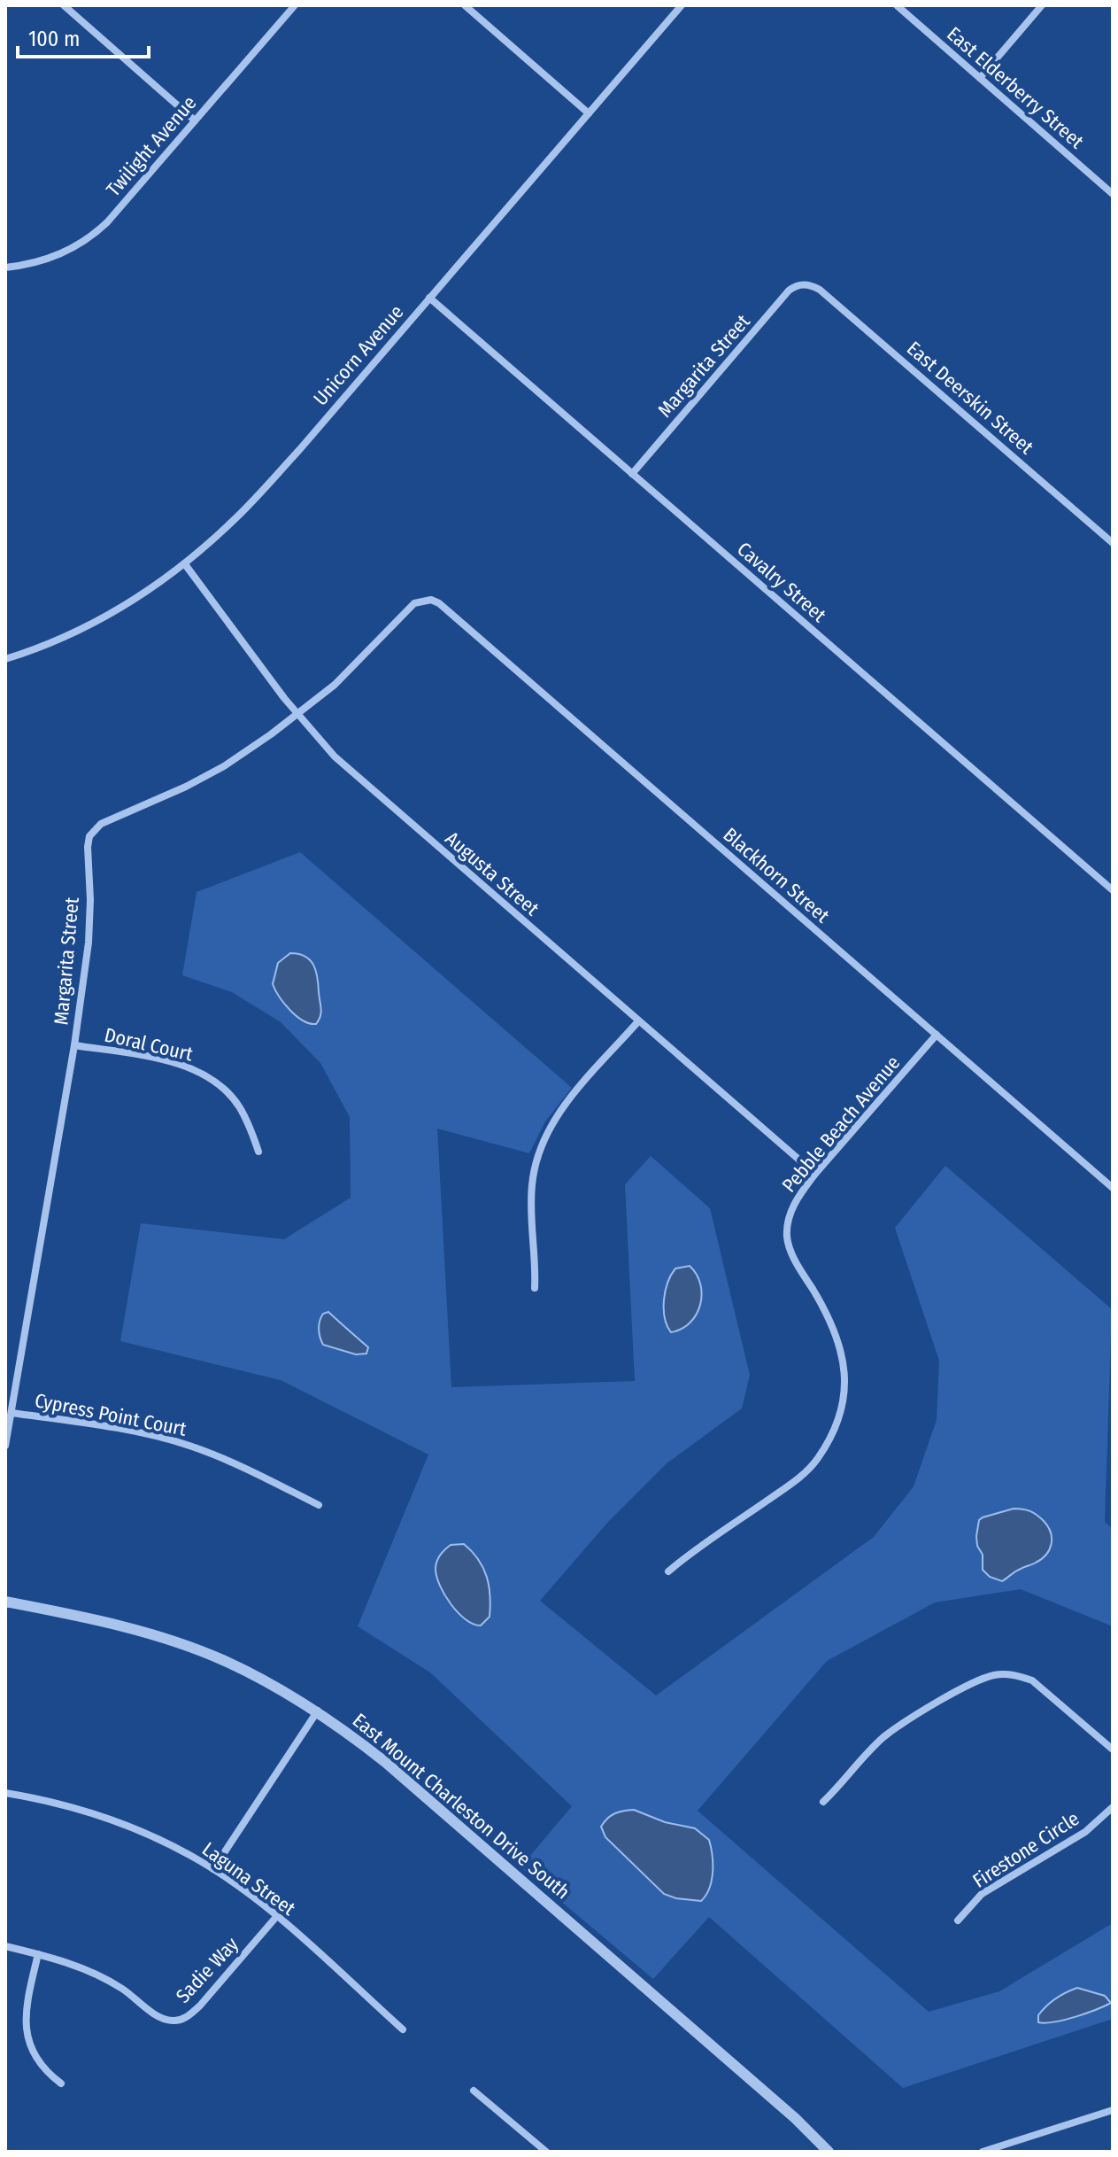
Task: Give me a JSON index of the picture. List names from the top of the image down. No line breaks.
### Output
{"streets":{"street":["East Elderberry Street","Twilight Avenue","Unicorn Avenue","Margarita Street","East Deerskin Street","Cavalry Street","Augusta Street","Blackhorn Street","Doral Court","Pebble Beach Avenue","Cypress Point Court","East Mount Charleston Drive South","Firestone Circle","Laguna Street","Sadie Way"]},"crossings":[["Unicorn Avenue","Cavalry Street"],["Unicorn Avenue","Augusta Street"],["Margarita Street","East Deerskin Street"],["Margarita Street","Cavalry Street"],["Margarita Street","Augusta Street"],["Margarita Street","Blackhorn Street"],["Margarita Street","Doral Court"],["Margarita Street","Cypress Point Court"],["Augusta Street","Pebble Beach Avenue"],["Blackhorn Street","Pebble Beach Avenue"],["Laguna Street","Sadie Way"]],"scale_bar":"100 m"}
